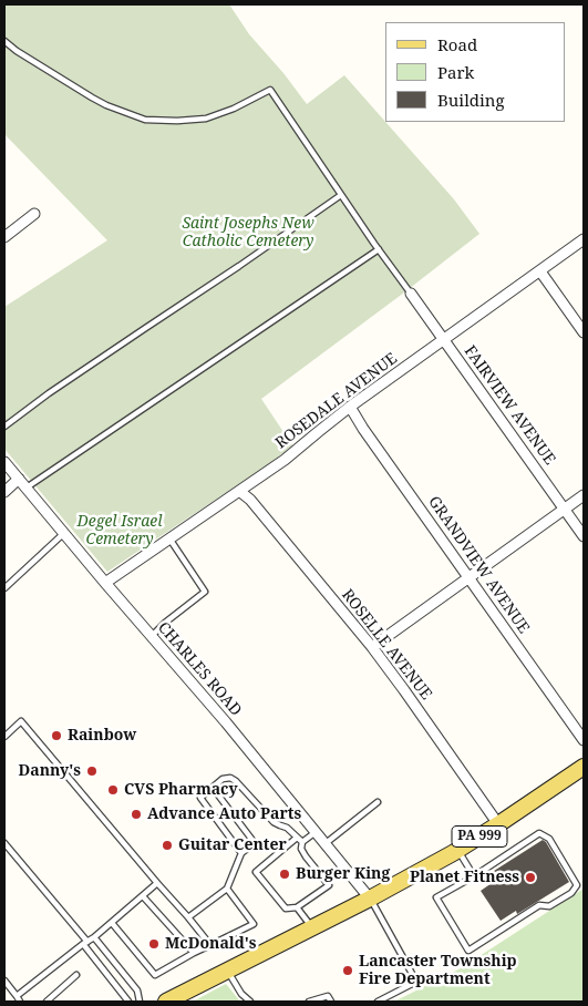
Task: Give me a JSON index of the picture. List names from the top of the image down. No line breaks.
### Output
{"streets":{"main road":["PA 999"],"street":["ROSEDALE AVENUE","FAIRVIEW AVENUE","GRANDVIEW AVENUE","ROSELLE AVENUE","CHARLES ROAD"]},"crossings":[["ROSEDALE AVENUE","FAIRVIEW AVENUE"],["ROSEDALE AVENUE","GRANDVIEW AVENUE"],["ROSEDALE AVENUE","ROSELLE AVENUE"],["ROSEDALE AVENUE","CHARLES ROAD"],["ROSELLE AVENUE","PA 999"],["CHARLES ROAD","PA 999"]],"parks":["Saint Josephs New Catholic Cemetery","Degel Israel Cemetery"],"places":["Rainbow","Danny's","CVS Pharmacy","Advance Auto Parts","Guitar Center","Burger King","Planet Fitness","McDonald's","Lancaster Township Fire Department"],"legend":["Road","Park","Building"]}
